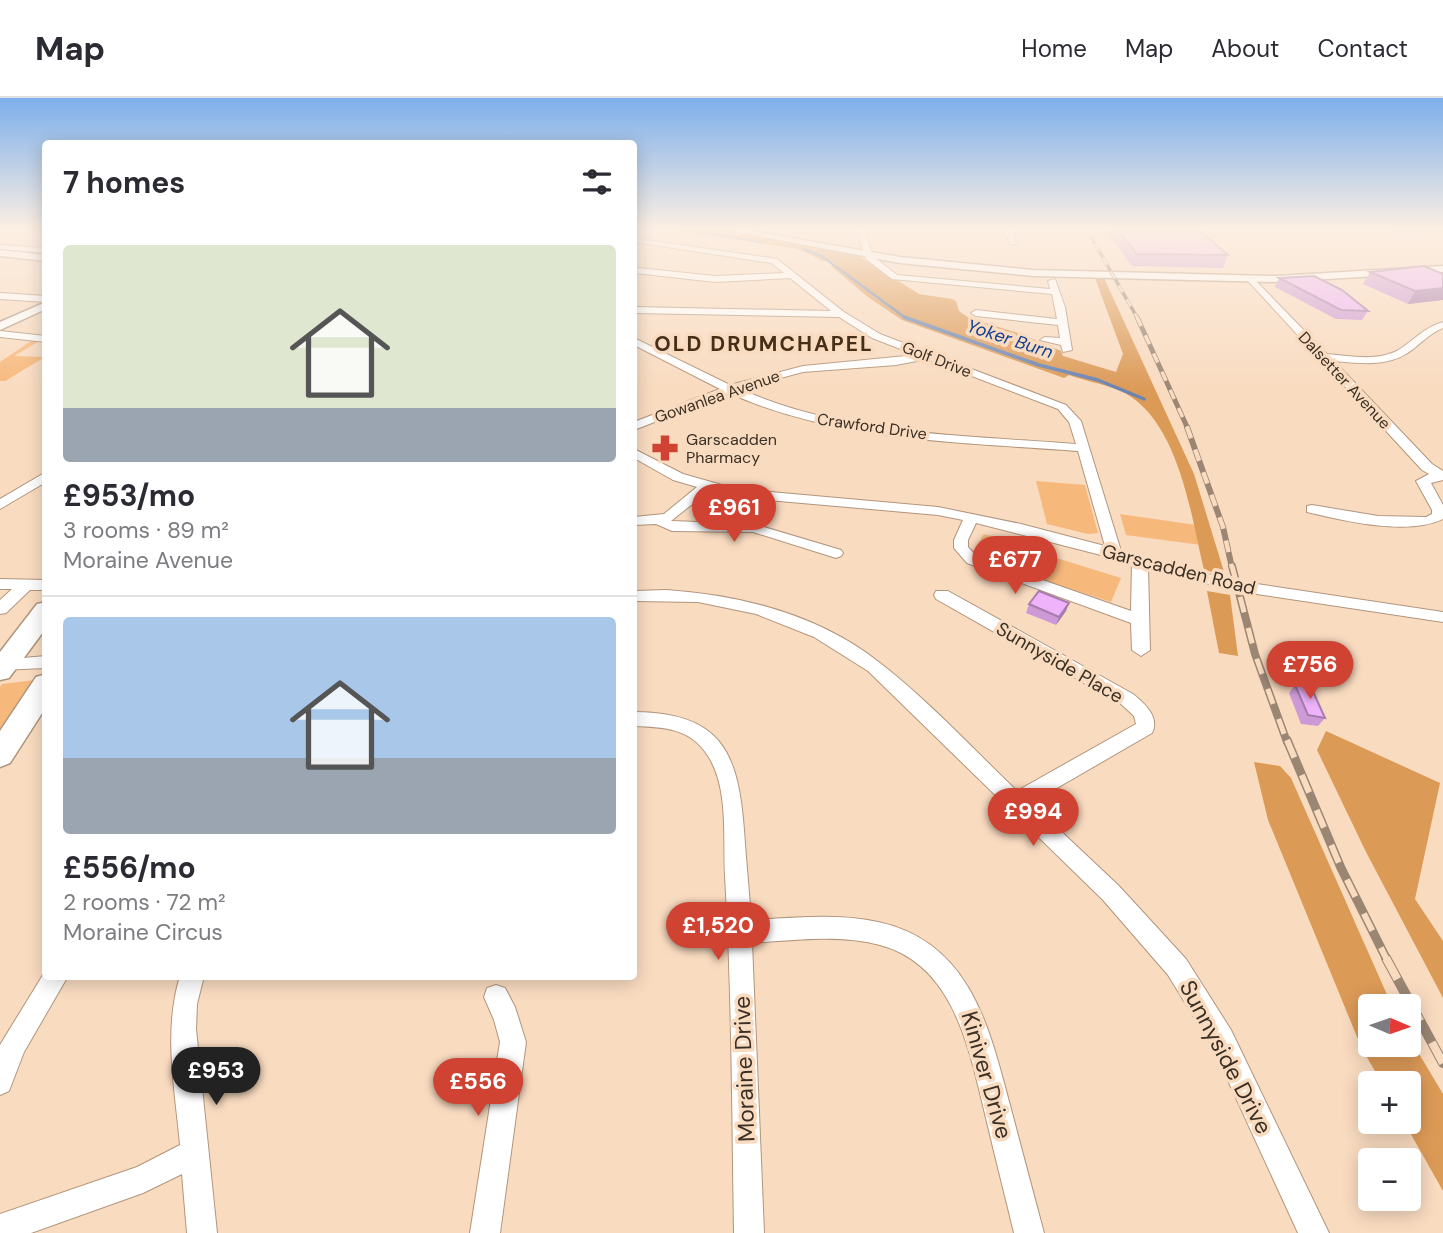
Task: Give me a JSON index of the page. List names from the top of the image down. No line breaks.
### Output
{"streets":{"street":["Golf Drive","Dalsetter Avenue","Gowanlea Avenue","Crawford Drive","Garscadden Road","Sunnyside Place","Sunnyside Drive","Moraine Drive","Kiniver Drive"]},"crossings":[["Golf Drive","Gowanlea Avenue"],["Golf Drive","Crawford Drive"],["Golf Drive","Garscadden Road"],["Gowanlea Avenue","Crawford Drive"],["Sunnyside Place","Sunnyside Drive"],["Moraine Drive","Kiniver Drive"]],"districts":["OLD DRUMCHAPEL"],"water":["Yoker Burn"],"places":{"pharmacy":["Garscadden Pharmacy"]},"north":"right","page":{"header":"Map","nav":["Home","Map","About","Contact"],"heading":"7 homes","list":[{"name":"£953/mo","note":"3 rooms · 89 m² · Moraine Avenue"},{"name":"£556/mo","note":"2 rooms · 72 m² · Moraine Circus"}],"price":["£961","£677","£756","£994","£1,520","£953","£556"],"map_buttons":["+","−"]}}
